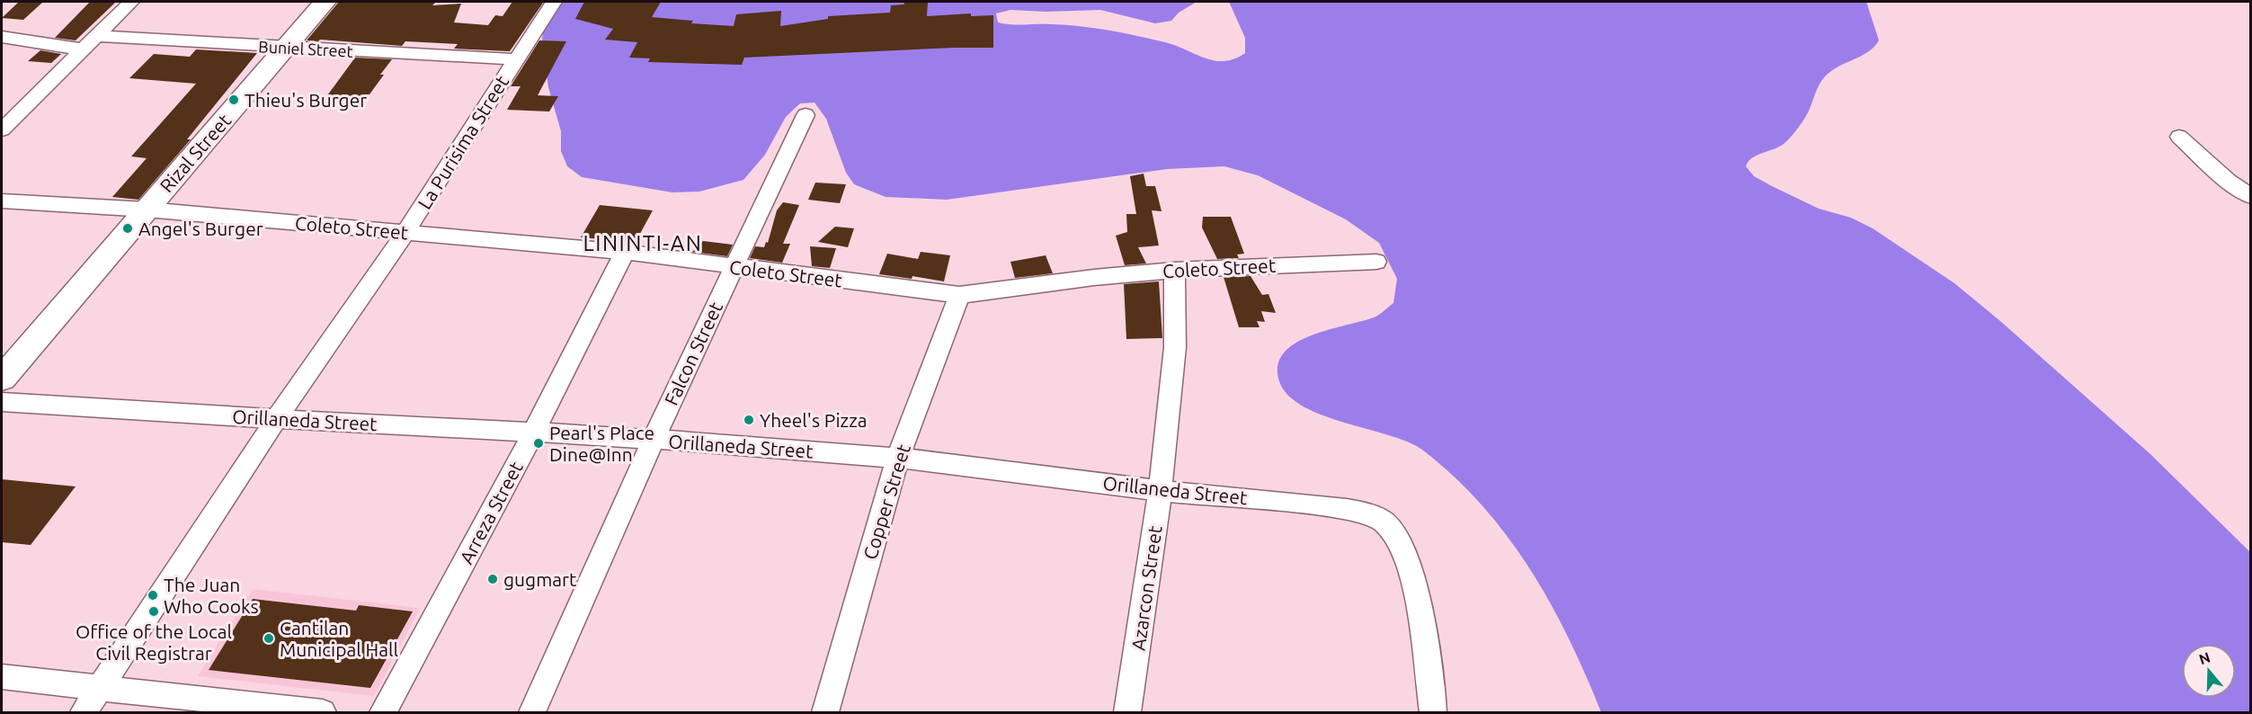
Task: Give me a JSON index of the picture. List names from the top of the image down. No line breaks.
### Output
{"streets":{"street":["Buniel Street","La Purisima Street","Rizal Street","Coleto Street","Falcon Street","Orillaneda Street","Copper Street","Arreza Street","Azarcon Street"]},"crossings":[["Buniel Street","La Purisima Street"],["Buniel Street","Rizal Street"],["La Purisima Street","Coleto Street"],["La Purisima Street","Orillaneda Street"],["Rizal Street","Coleto Street"],["Coleto Street","Falcon Street"],["Coleto Street","Copper Street"],["Coleto Street","Arreza Street"],["Coleto Street","Azarcon Street"],["Falcon Street","Orillaneda Street"],["Orillaneda Street","Copper Street"],["Orillaneda Street","Arreza Street"],["Orillaneda Street","Azarcon Street"]],"districts":["LININTI-AN"],"places":["Thieu's Burger","Angel's Burger","Yheel's Pizza","Pearl's Place Dine@Inn","gugmart","The Juan Who Cooks","Office of the Local Civil Registrar","Cantilan Municipal Hall"],"north":"top"}
